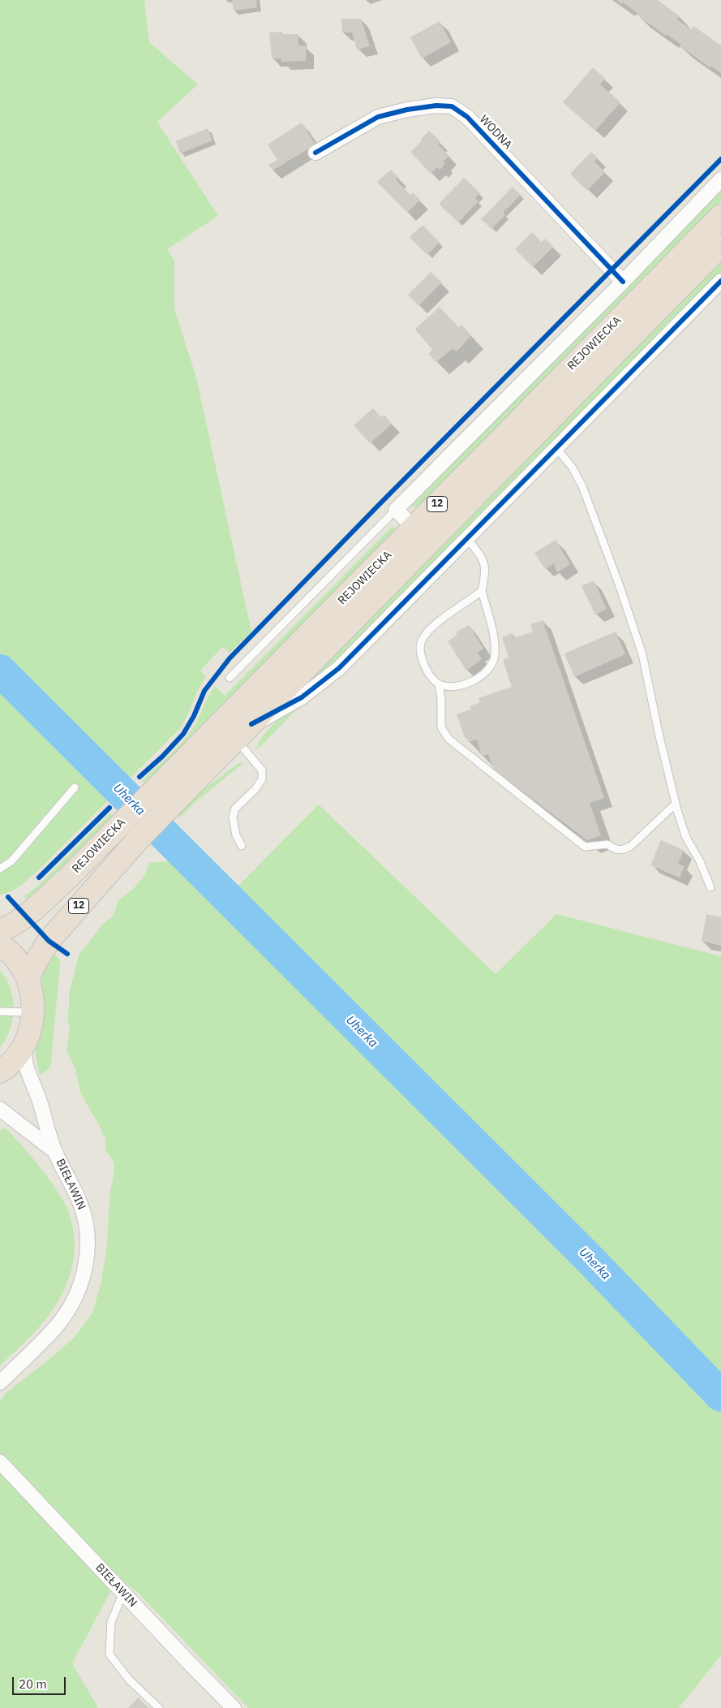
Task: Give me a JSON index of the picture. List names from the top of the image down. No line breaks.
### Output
{"streets":{"highway":["REJOWIECKA","12"],"street":["WODNA","BIEŁAWIN"]},"water":["Uherka"],"scale_bar":"20 m"}
